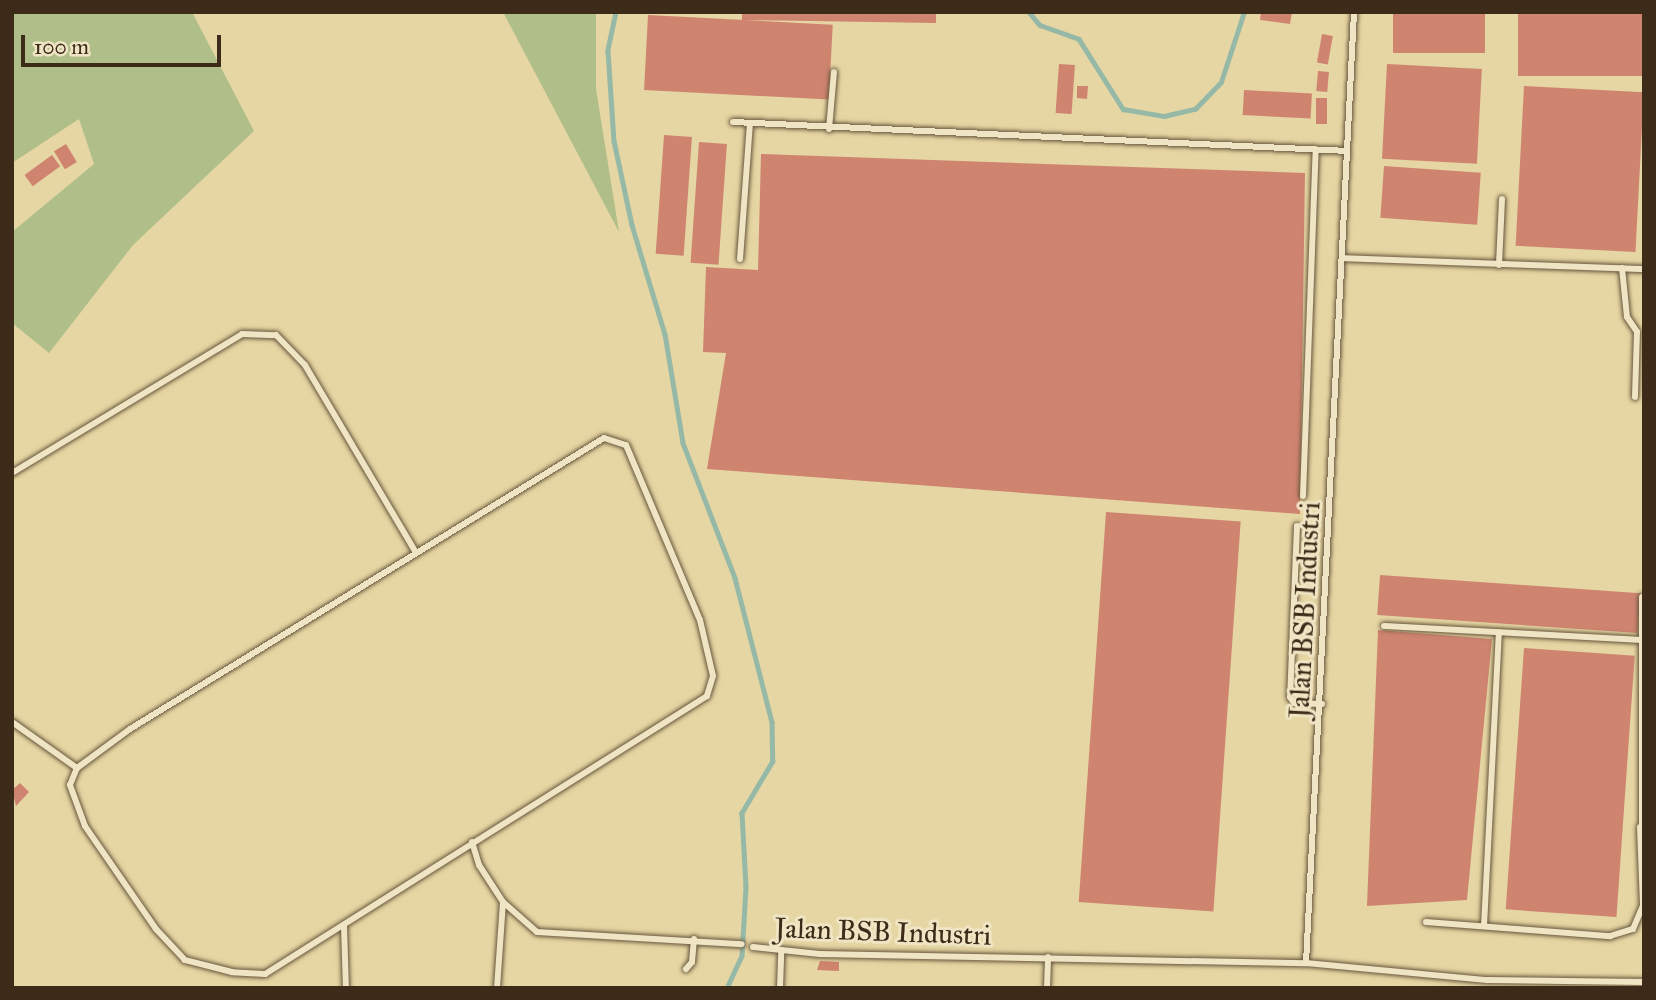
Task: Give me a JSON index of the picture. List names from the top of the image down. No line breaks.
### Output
{"streets":{"lane":["Jalan BSB Industri"]},"scale_bar":"100 m"}
